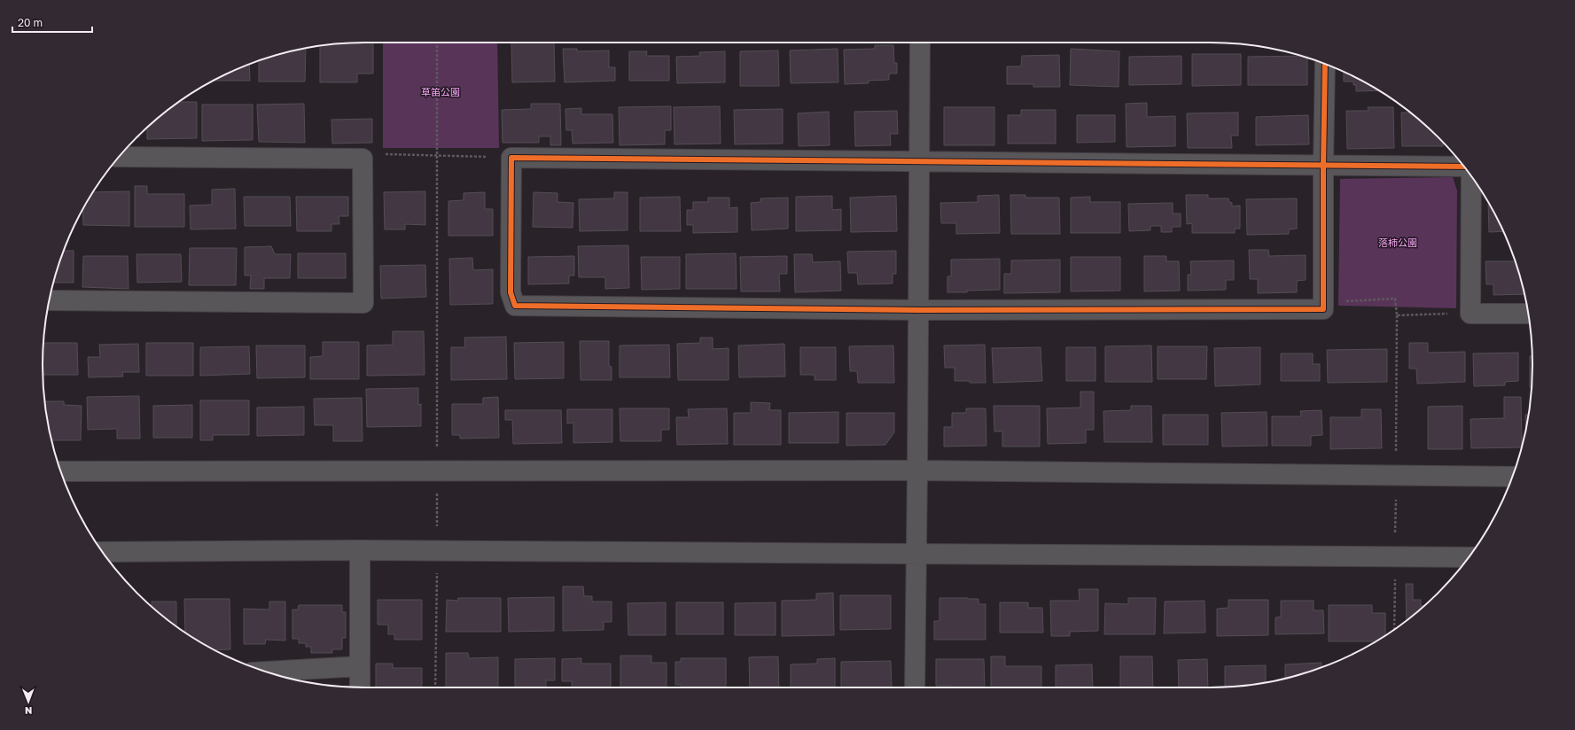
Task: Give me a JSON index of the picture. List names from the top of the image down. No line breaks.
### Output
{"parks":["草笛公園","落柿公園"],"scale_bar":"20 m","north":"bottom"}
